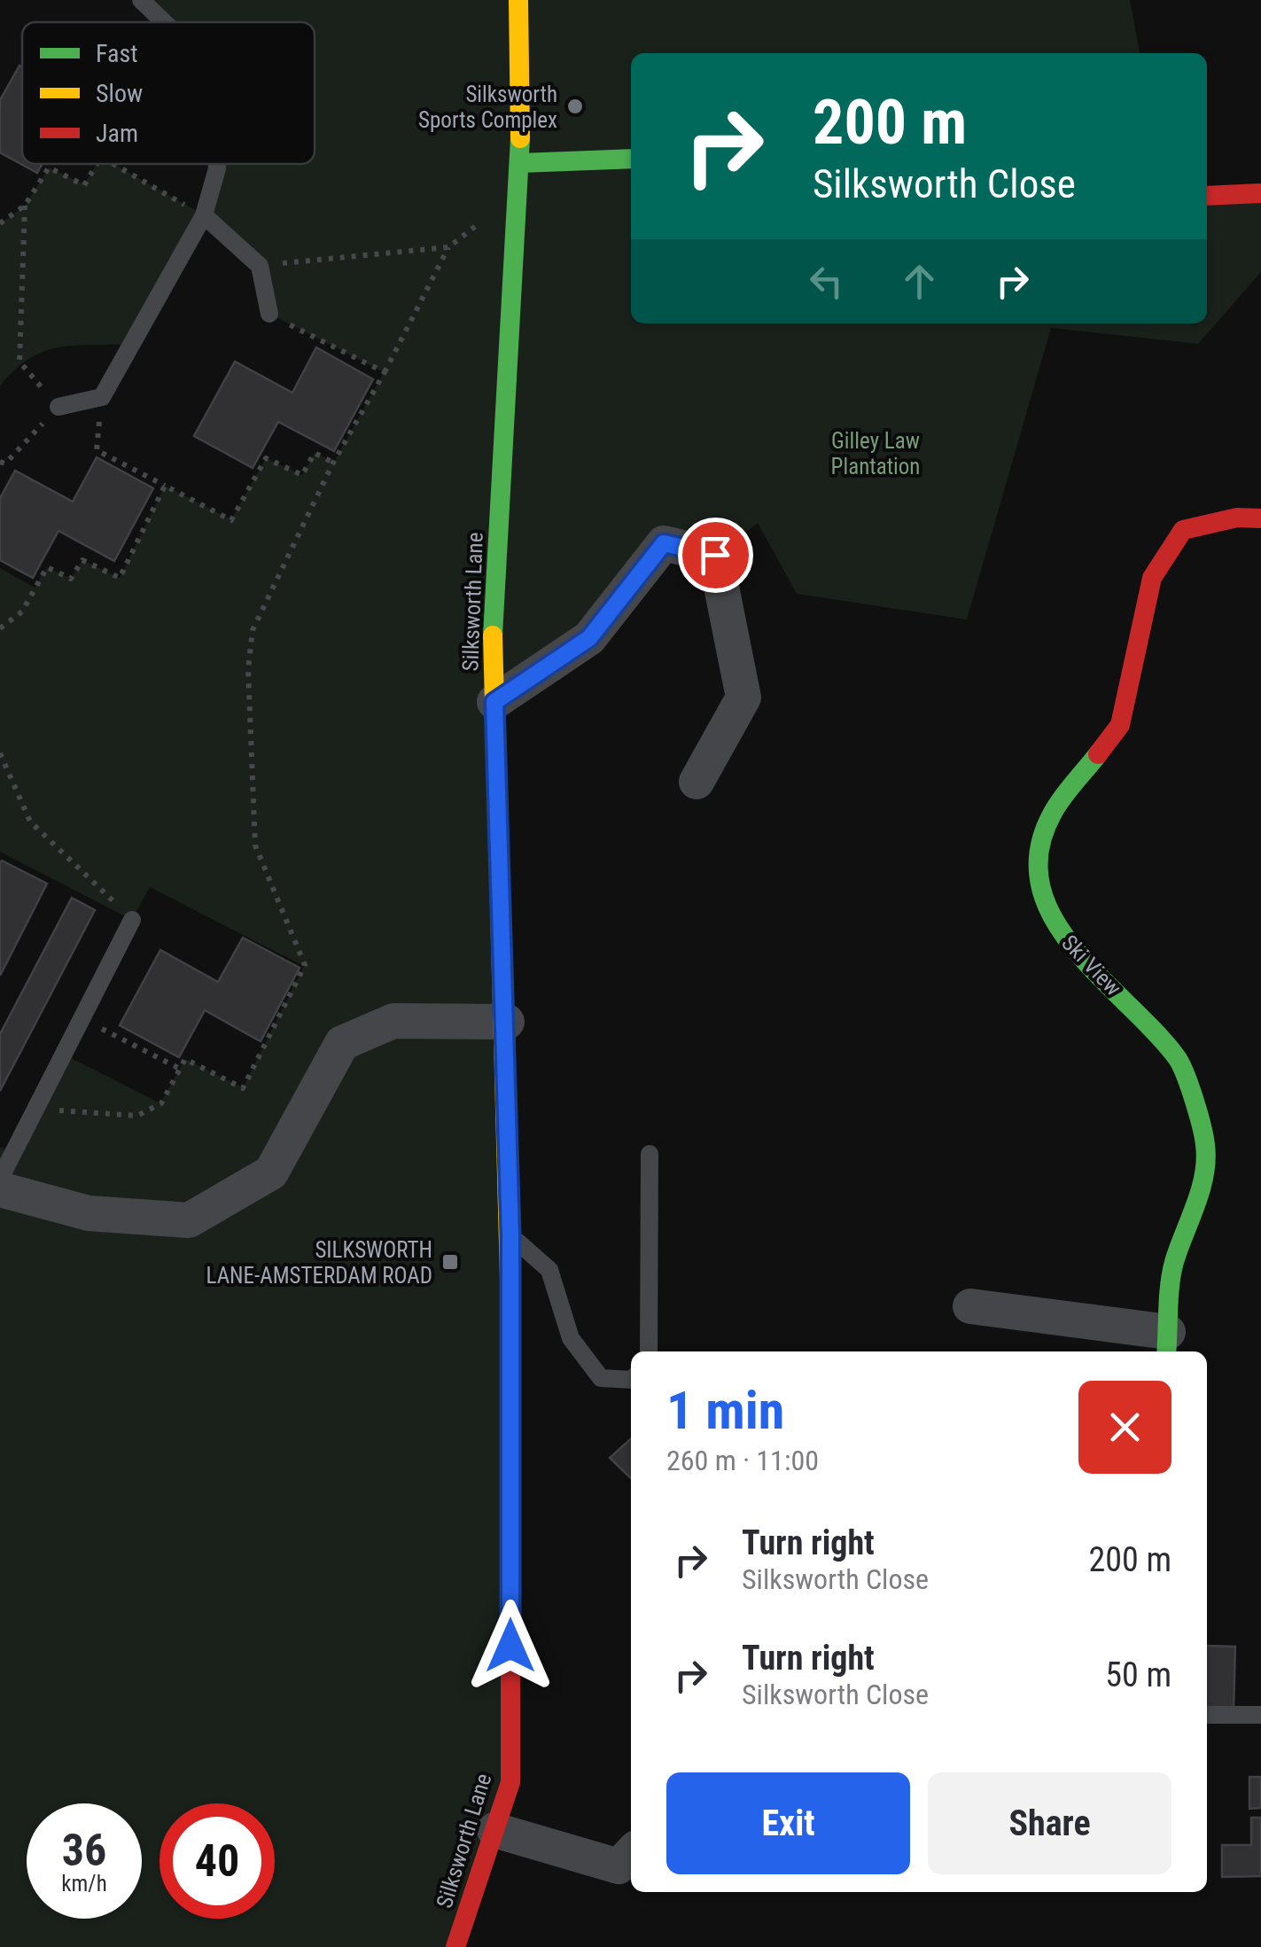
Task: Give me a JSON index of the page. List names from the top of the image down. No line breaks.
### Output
{"streets":{"street":["Silksworth Lane","Ski View"]},"parks":["Gilley Law Plantation"],"places":{"other":["Silksworth Sports Complex"],"transit":["SILKSWORTH LANE-AMSTERDAM ROAD"]},"legend":["Fast","Slow","Jam"],"page":{"turn":["200 m","Silksworth Close"],"heading":["1 min","260 m · 11:00"],"list":[{"name":"Turn right","note":"Silksworth Close","value":"200 m"},{"name":"Turn right","note":"Silksworth Close","value":"50 m"}],"buttons":["Exit","Share"],"speed":"36 km/h","limit":"40"}}
